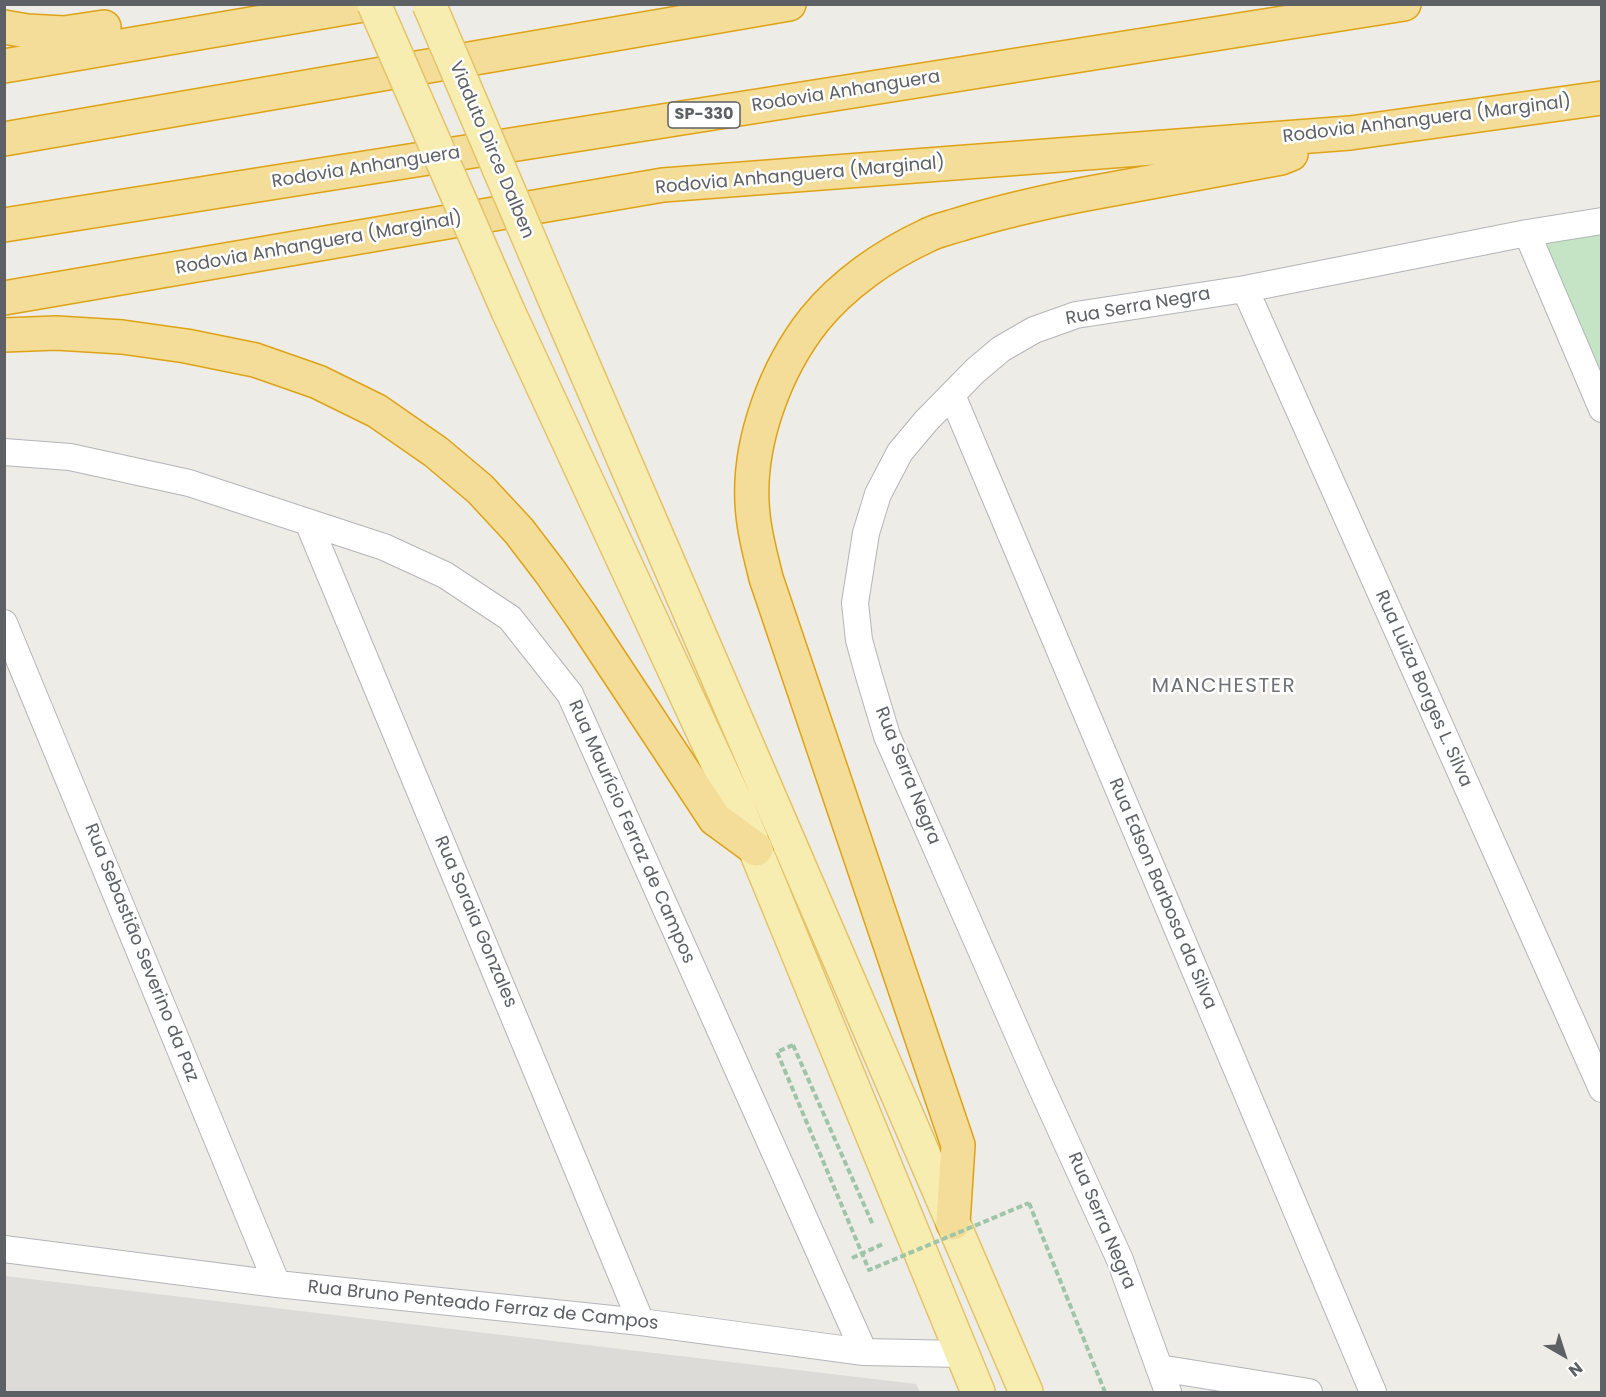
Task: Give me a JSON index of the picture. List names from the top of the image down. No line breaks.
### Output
{"streets":{"highway":["Rodovia Anhanguera","SP-330","Rodovia Anhanguera (Marginal)"],"main road":["Viaduto Dirce Dalben"],"street":["Rua Serra Negra","Rua Luiza Borges L. Silva","Rua Maurício Ferraz de Campos","Rua Edson Barbosa da Silva","Rua Soraia Gonzales","Rua Sebastião Severino da Paz","Rua Bruno Penteado Ferraz de Campos"]},"crossings":[["Rua Serra Negra","Rua Luiza Borges L. Silva"],["Rua Serra Negra","Rua Edson Barbosa da Silva"],["Rua Maurício Ferraz de Campos","Rua Soraia Gonzales"],["Rua Maurício Ferraz de Campos","Rua Bruno Penteado Ferraz de Campos"],["Rua Soraia Gonzales","Rua Bruno Penteado Ferraz de Campos"],["Rua Sebastião Severino da Paz","Rua Bruno Penteado Ferraz de Campos"]],"districts":["MANCHESTER"],"north":"bottom right"}
